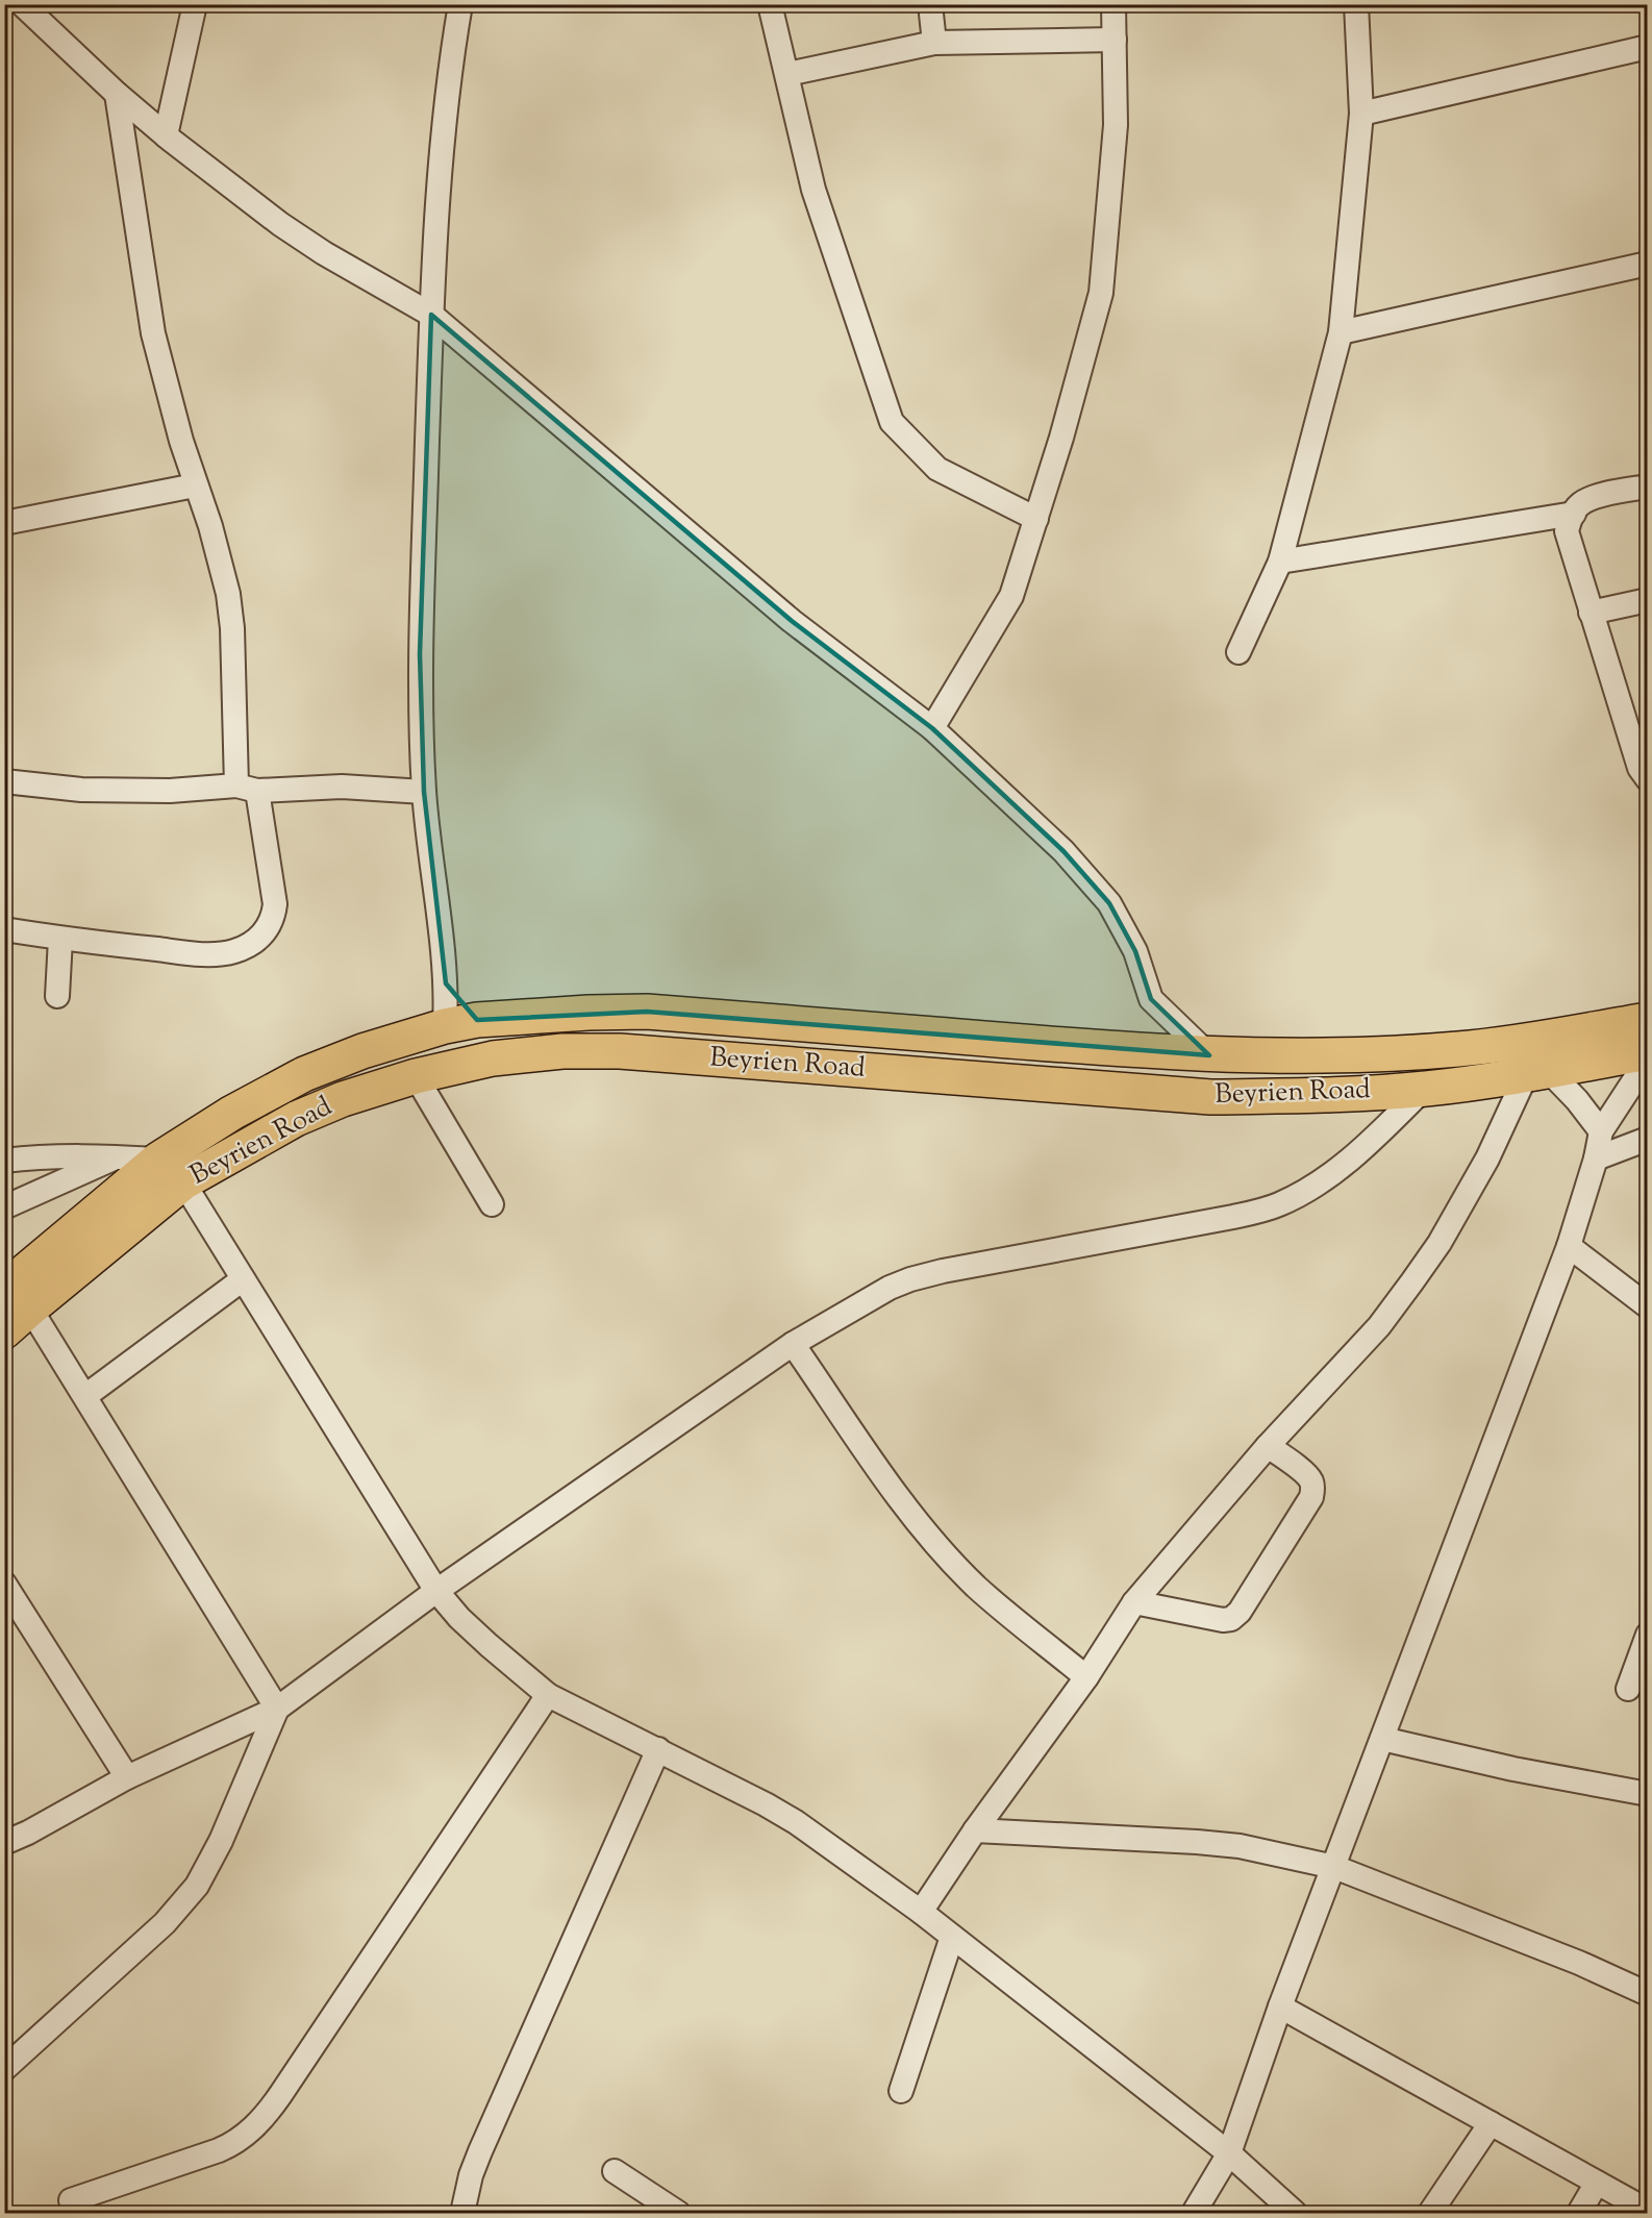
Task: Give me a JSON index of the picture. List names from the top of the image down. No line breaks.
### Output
{"streets":{"main road":["Beyrien Road"]}}
